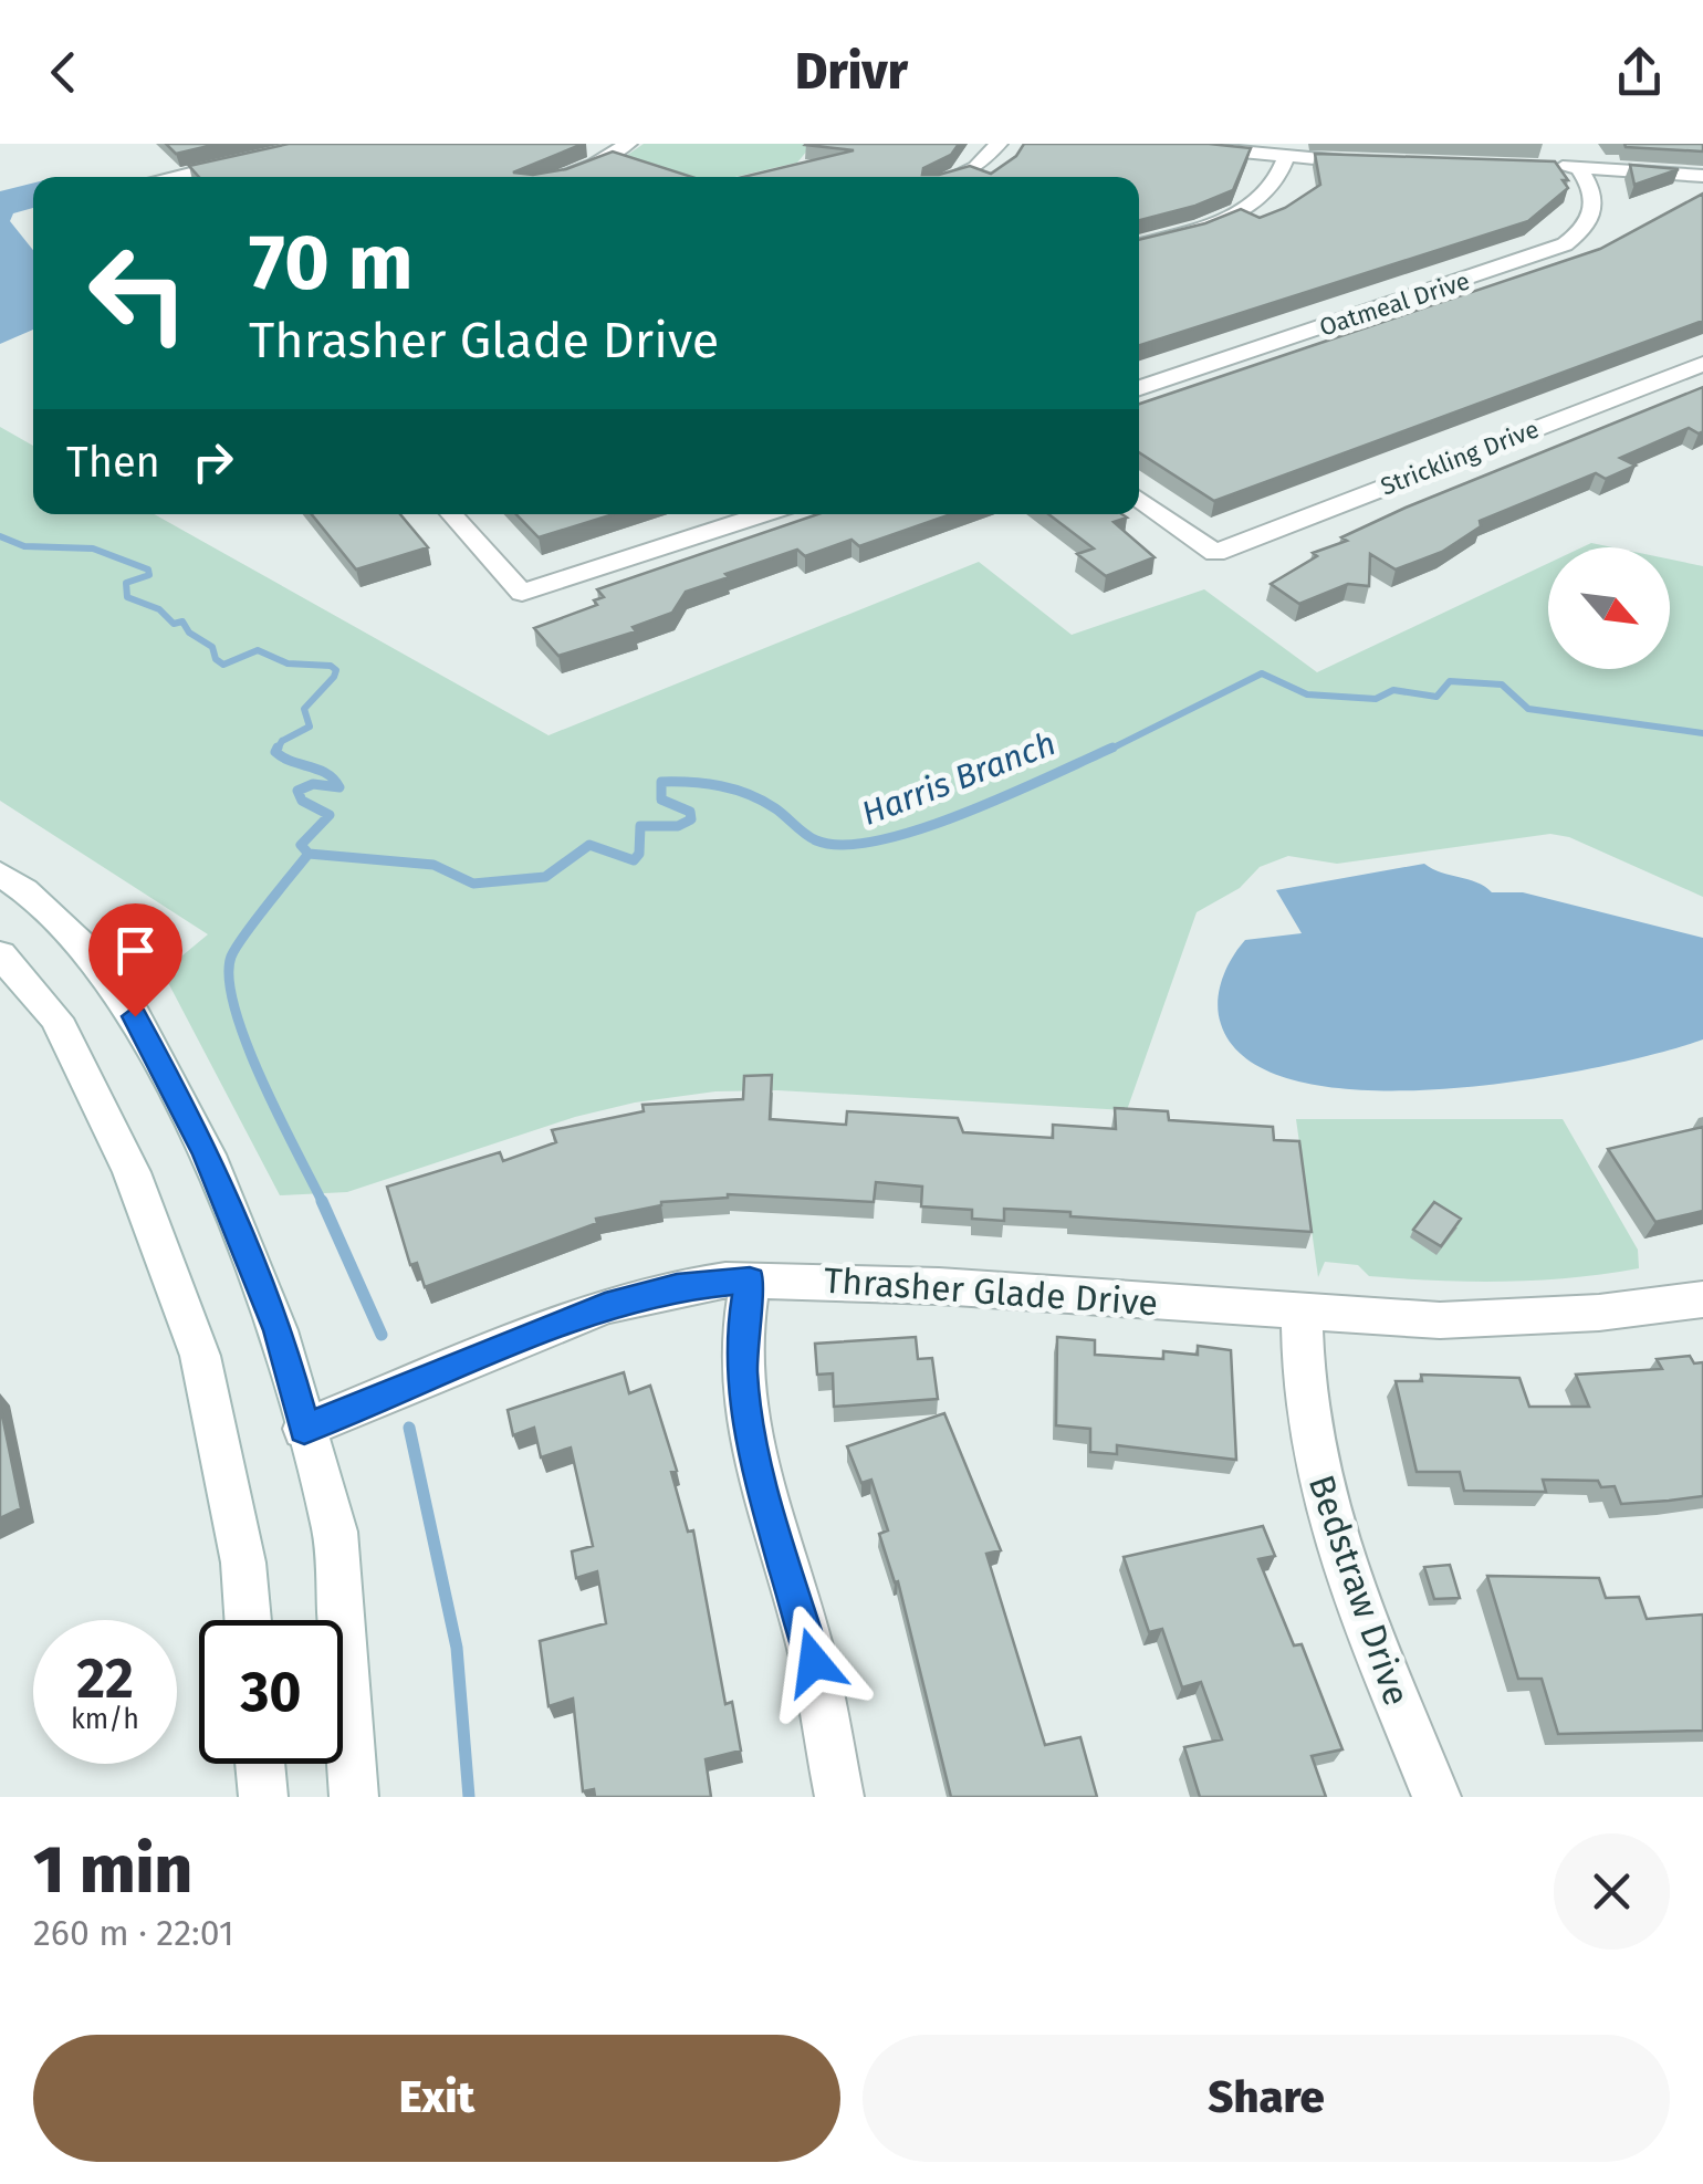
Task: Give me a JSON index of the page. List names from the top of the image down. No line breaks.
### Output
{"streets":{"street":["Oatmeal Drive","Strickling Drive","Thrasher Glade Drive","Bedstraw Drive"]},"crossings":[["Thrasher Glade Drive","Bedstraw Drive"]],"water":["Harris Branch"],"north":"bottom right","page":{"header":"Drivr","turn":["70 m","Thrasher Glade Drive"],"then":"Then","speed":"22 km/h","limit":"30","heading":["1 min","260 m · 22:01"],"buttons":["Exit","Share"]}}
